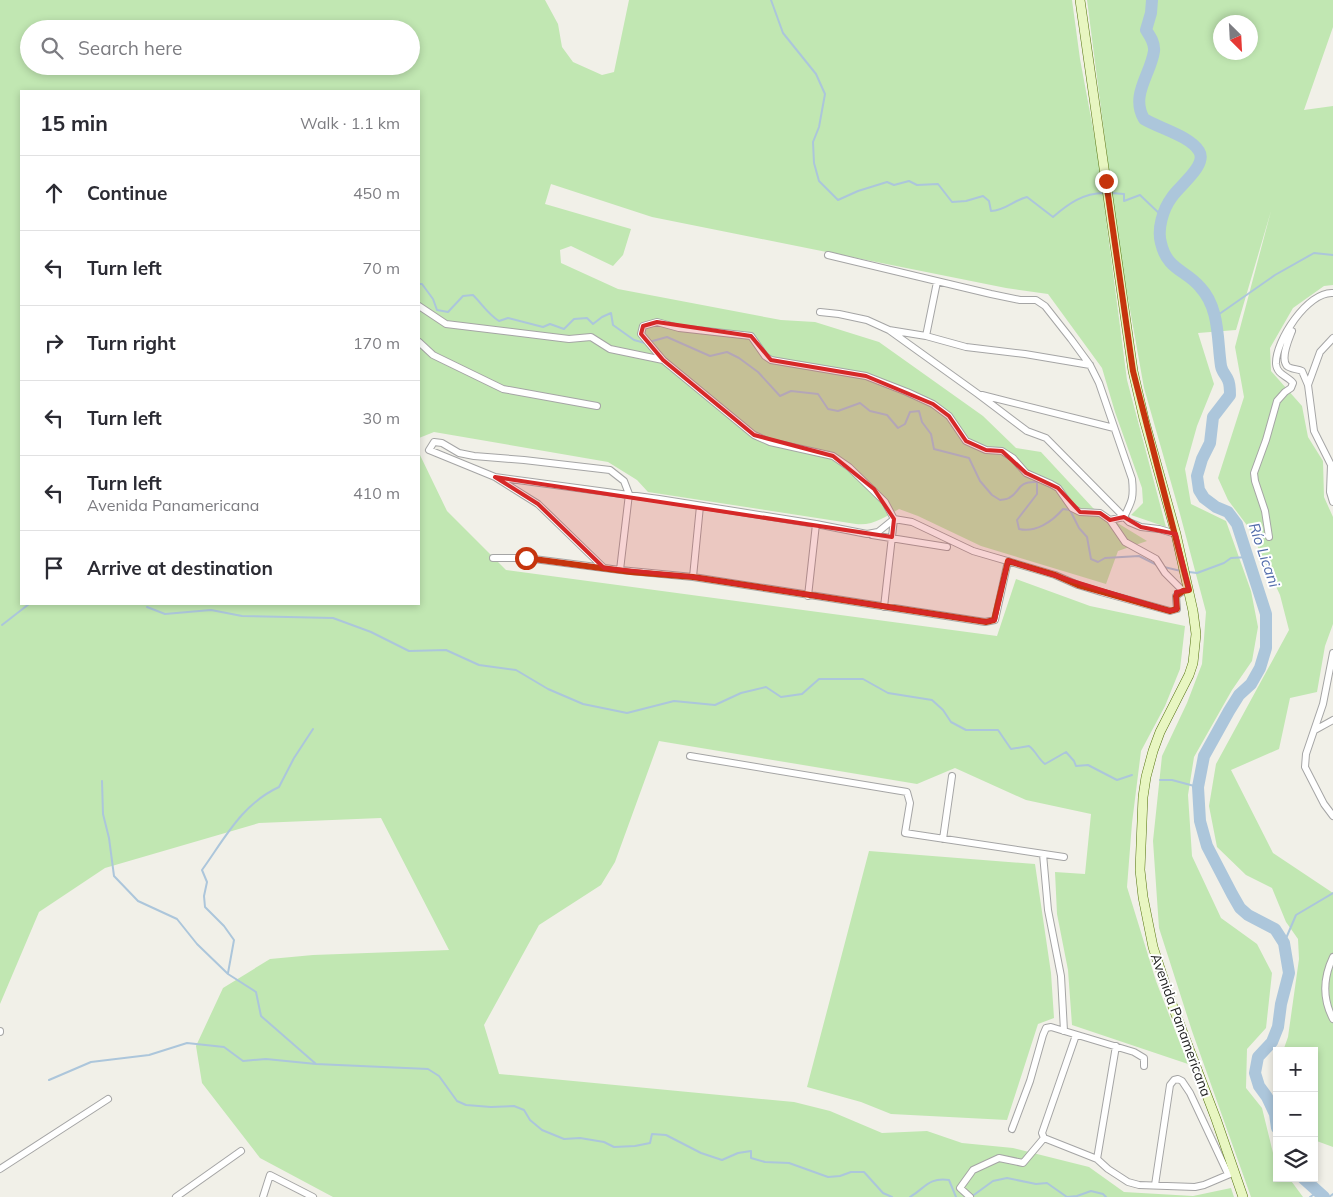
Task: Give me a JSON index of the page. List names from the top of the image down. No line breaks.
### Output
{"streets":{"main road":["Avenida Panamericana"]},"water":["Río Licani"],"north":"bottom right","page":{"search":"Search here","heading":["15 min","Walk · 1.1 km"],"list":[["Continue","450 m"],["Turn left","70 m"],["Turn right","170 m"],["Turn left","30 m"],["Turn left","Avenida Panamericana","410 m"],"Arrive at destination"],"map_buttons":["+","−"]}}
